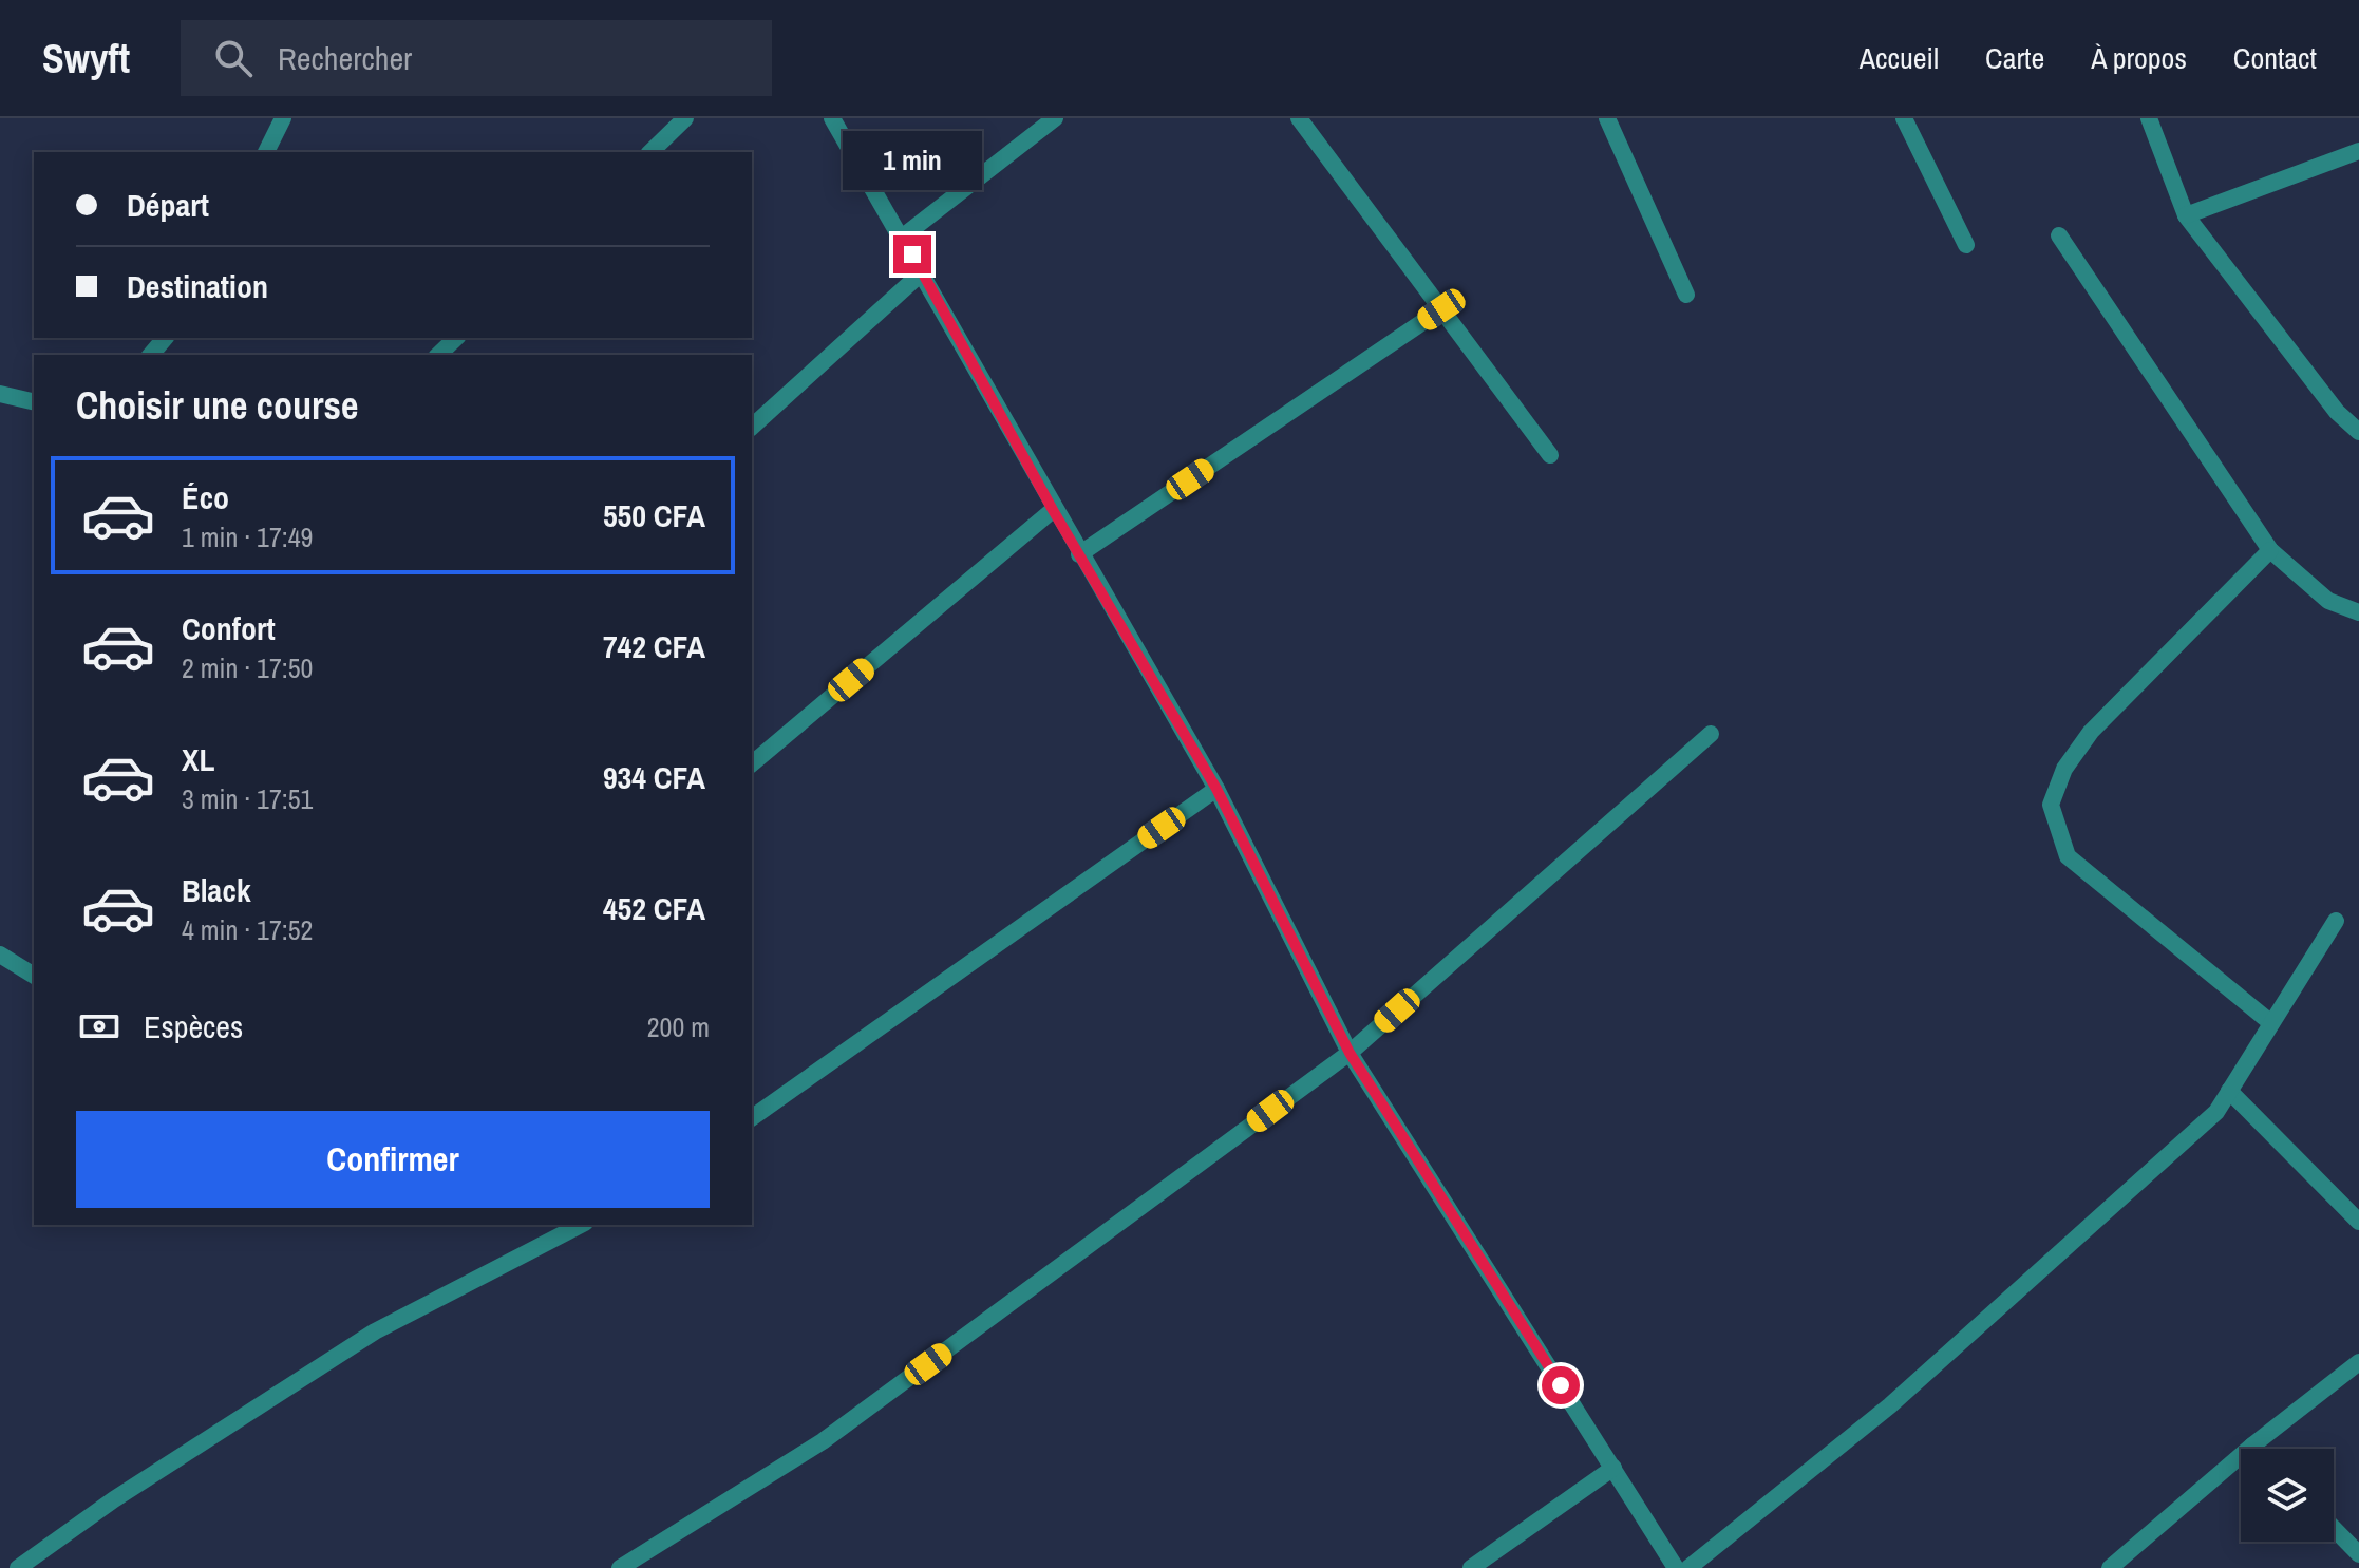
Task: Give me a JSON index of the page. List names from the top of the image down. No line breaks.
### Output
{"page":{"header":"Swyft","search":"Rechercher","nav":["Accueil","Carte","À propos","Contact"],"bubble":"1 min","banner":["Départ","Destination"],"heading":"Choisir une course","list":[{"name":"Éco","note":"1 min · 17:49","value":"550 CFA"},{"name":"Confort","note":"2 min · 17:50","value":"742 CFA"},{"name":"XL","note":"3 min · 17:51","value":"934 CFA"},{"name":"Black","note":"4 min · 17:52","value":"452 CFA"}],"pay":["Espèces","200 m"],"buttons":"Confirmer"}}
